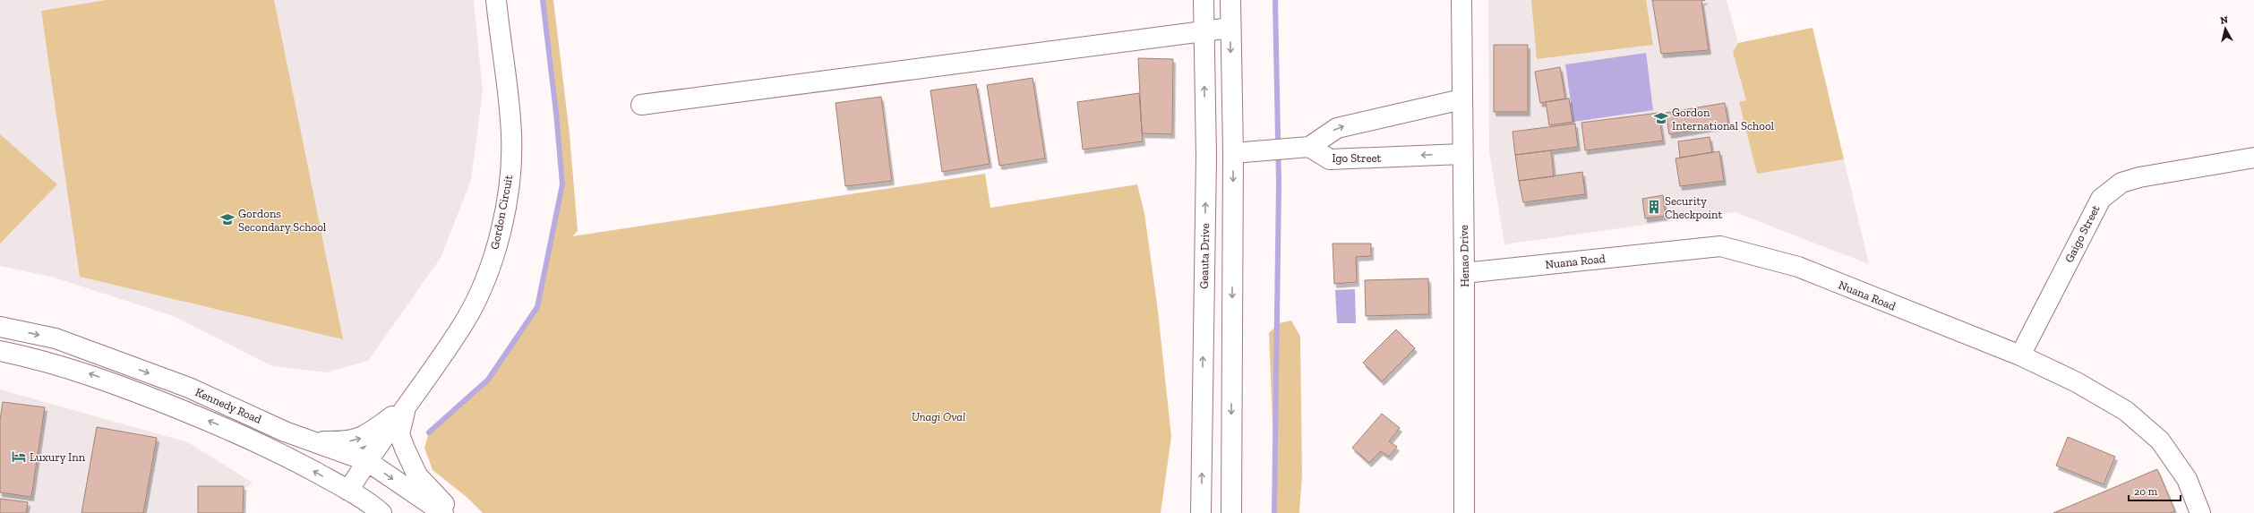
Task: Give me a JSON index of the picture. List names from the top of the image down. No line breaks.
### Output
{"streets":{"main road":["Igo Street","Gordon Circuit","Gaigo Street","Geauta Drive","Henao Drive","Nuana Road","Kennedy Road"]},"crossings":[["Igo Street","Henao Drive"],["Gordon Circuit","Kennedy Road"],["Gaigo Street","Nuana Road"],["Henao Drive","Nuana Road"]],"parks":["Unagi Oval"],"places":{"school or university":["Gordon International School","Gordons Secondary School"],"building":["Security Checkpoint"],"hotel":["Luxury Inn"]},"scale_bar":"20 m","north":"top"}
